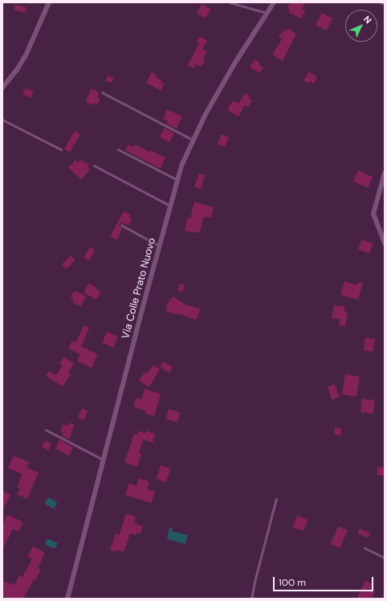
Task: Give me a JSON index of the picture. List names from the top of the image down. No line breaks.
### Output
{"streets":{"street":["Via Colle Prato Nuovo"]},"scale_bar":"100 m","north":"top right"}
